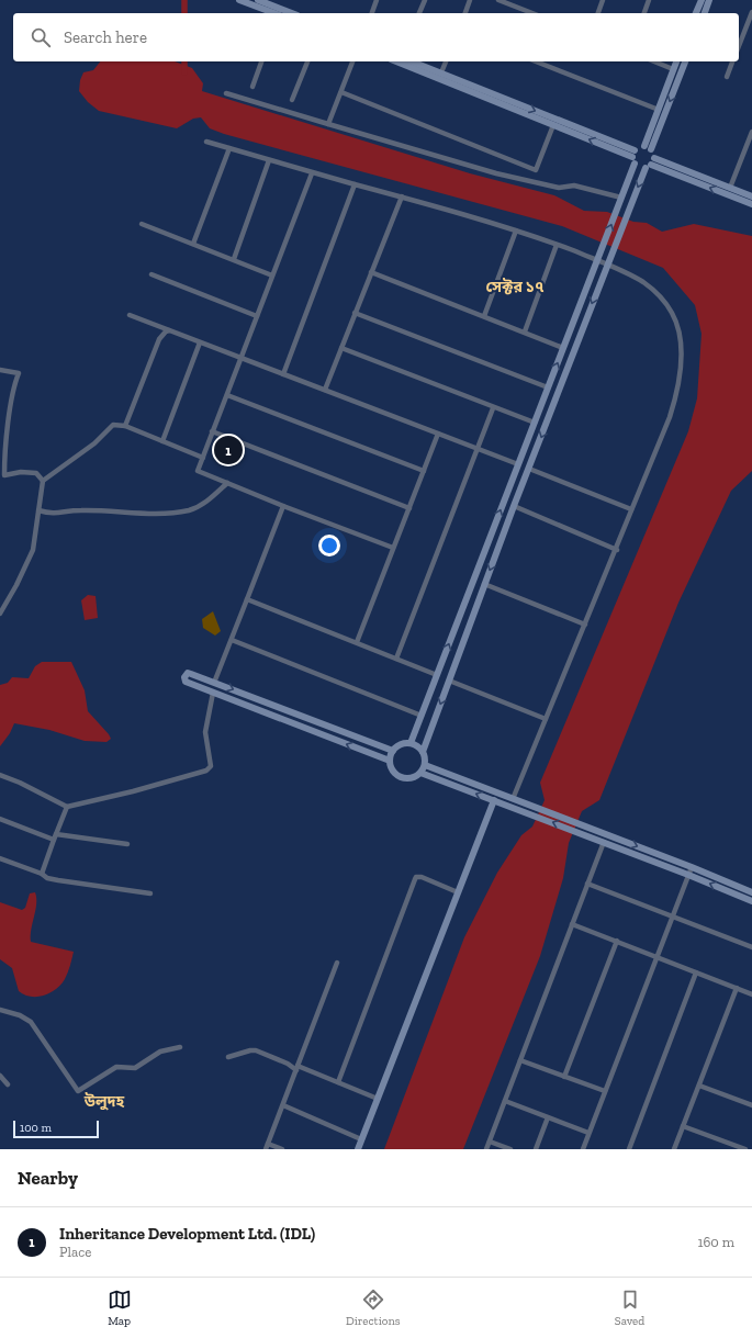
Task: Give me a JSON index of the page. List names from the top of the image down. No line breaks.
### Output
{"districts":["সেক্টর ১৭","উলুদহ"],"scale_bar":"100 m","page":{"search":"Search here","pins":"1","scale":"100 m","heading":"Nearby","list":[{"mark":"1","name":"Inheritance Development Ltd. (IDL)","note":"Place","value":"160 m"}],"nav":["Map","Directions","Saved"]}}
